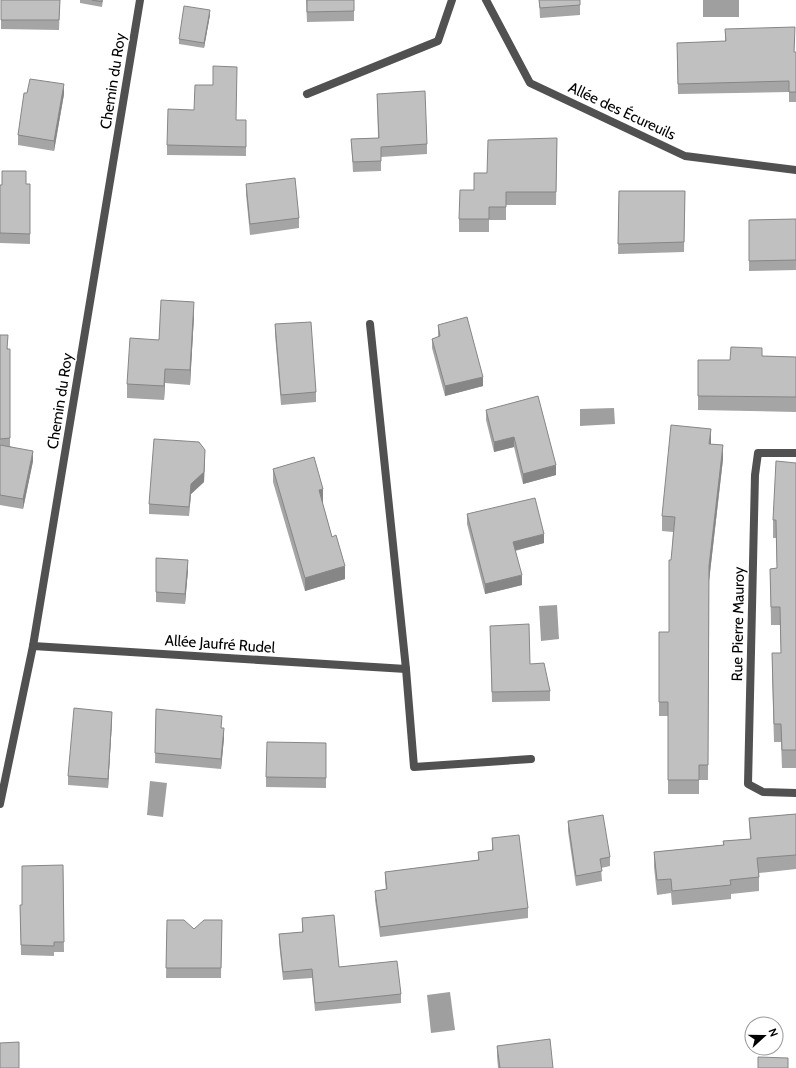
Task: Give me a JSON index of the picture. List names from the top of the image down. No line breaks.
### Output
{"streets":{"street":["Chemin du Roy","Allée des Écureuils","Rue Pierre Mauroy","Allée Jaufré Rudel"]},"crossings":[["Chemin du Roy","Allée Jaufré Rudel"]],"north":"right"}
